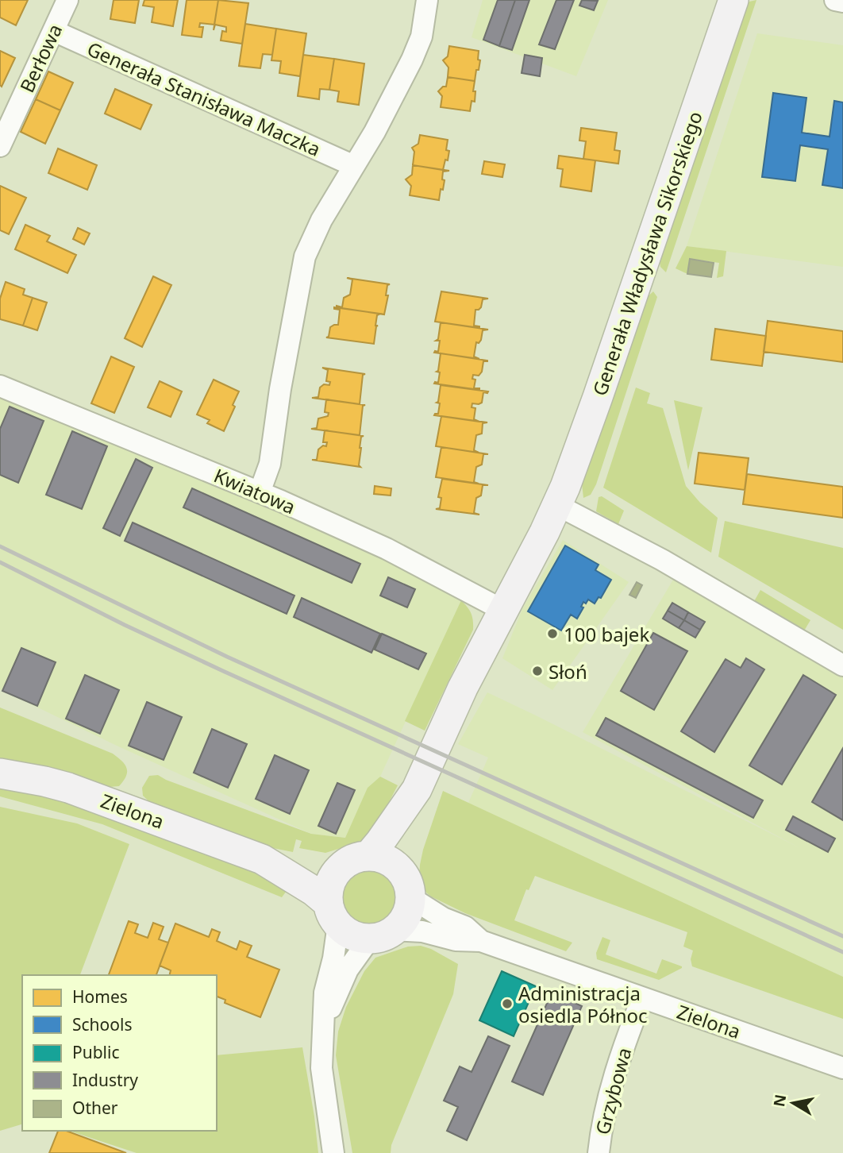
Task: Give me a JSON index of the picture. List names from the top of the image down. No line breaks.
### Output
{"streets":{"main road":["Generała Władysława Sikorskiego","Zielona"],"street":["Berłowa","Generała Stanisława Maczka","Kwiatowa","Grzybowa"]},"crossings":[["Berłowa","Generała Stanisława Maczka"],["Generała Władysława Sikorskiego","Kwiatowa"],["Generała Władysława Sikorskiego","Zielona"],["Zielona","Grzybowa"]],"places":["100 bajek","Słoń","Administracja osiedla Północ"],"legend":["Homes","Schools","Public","Industry","Other"],"north":"left"}
